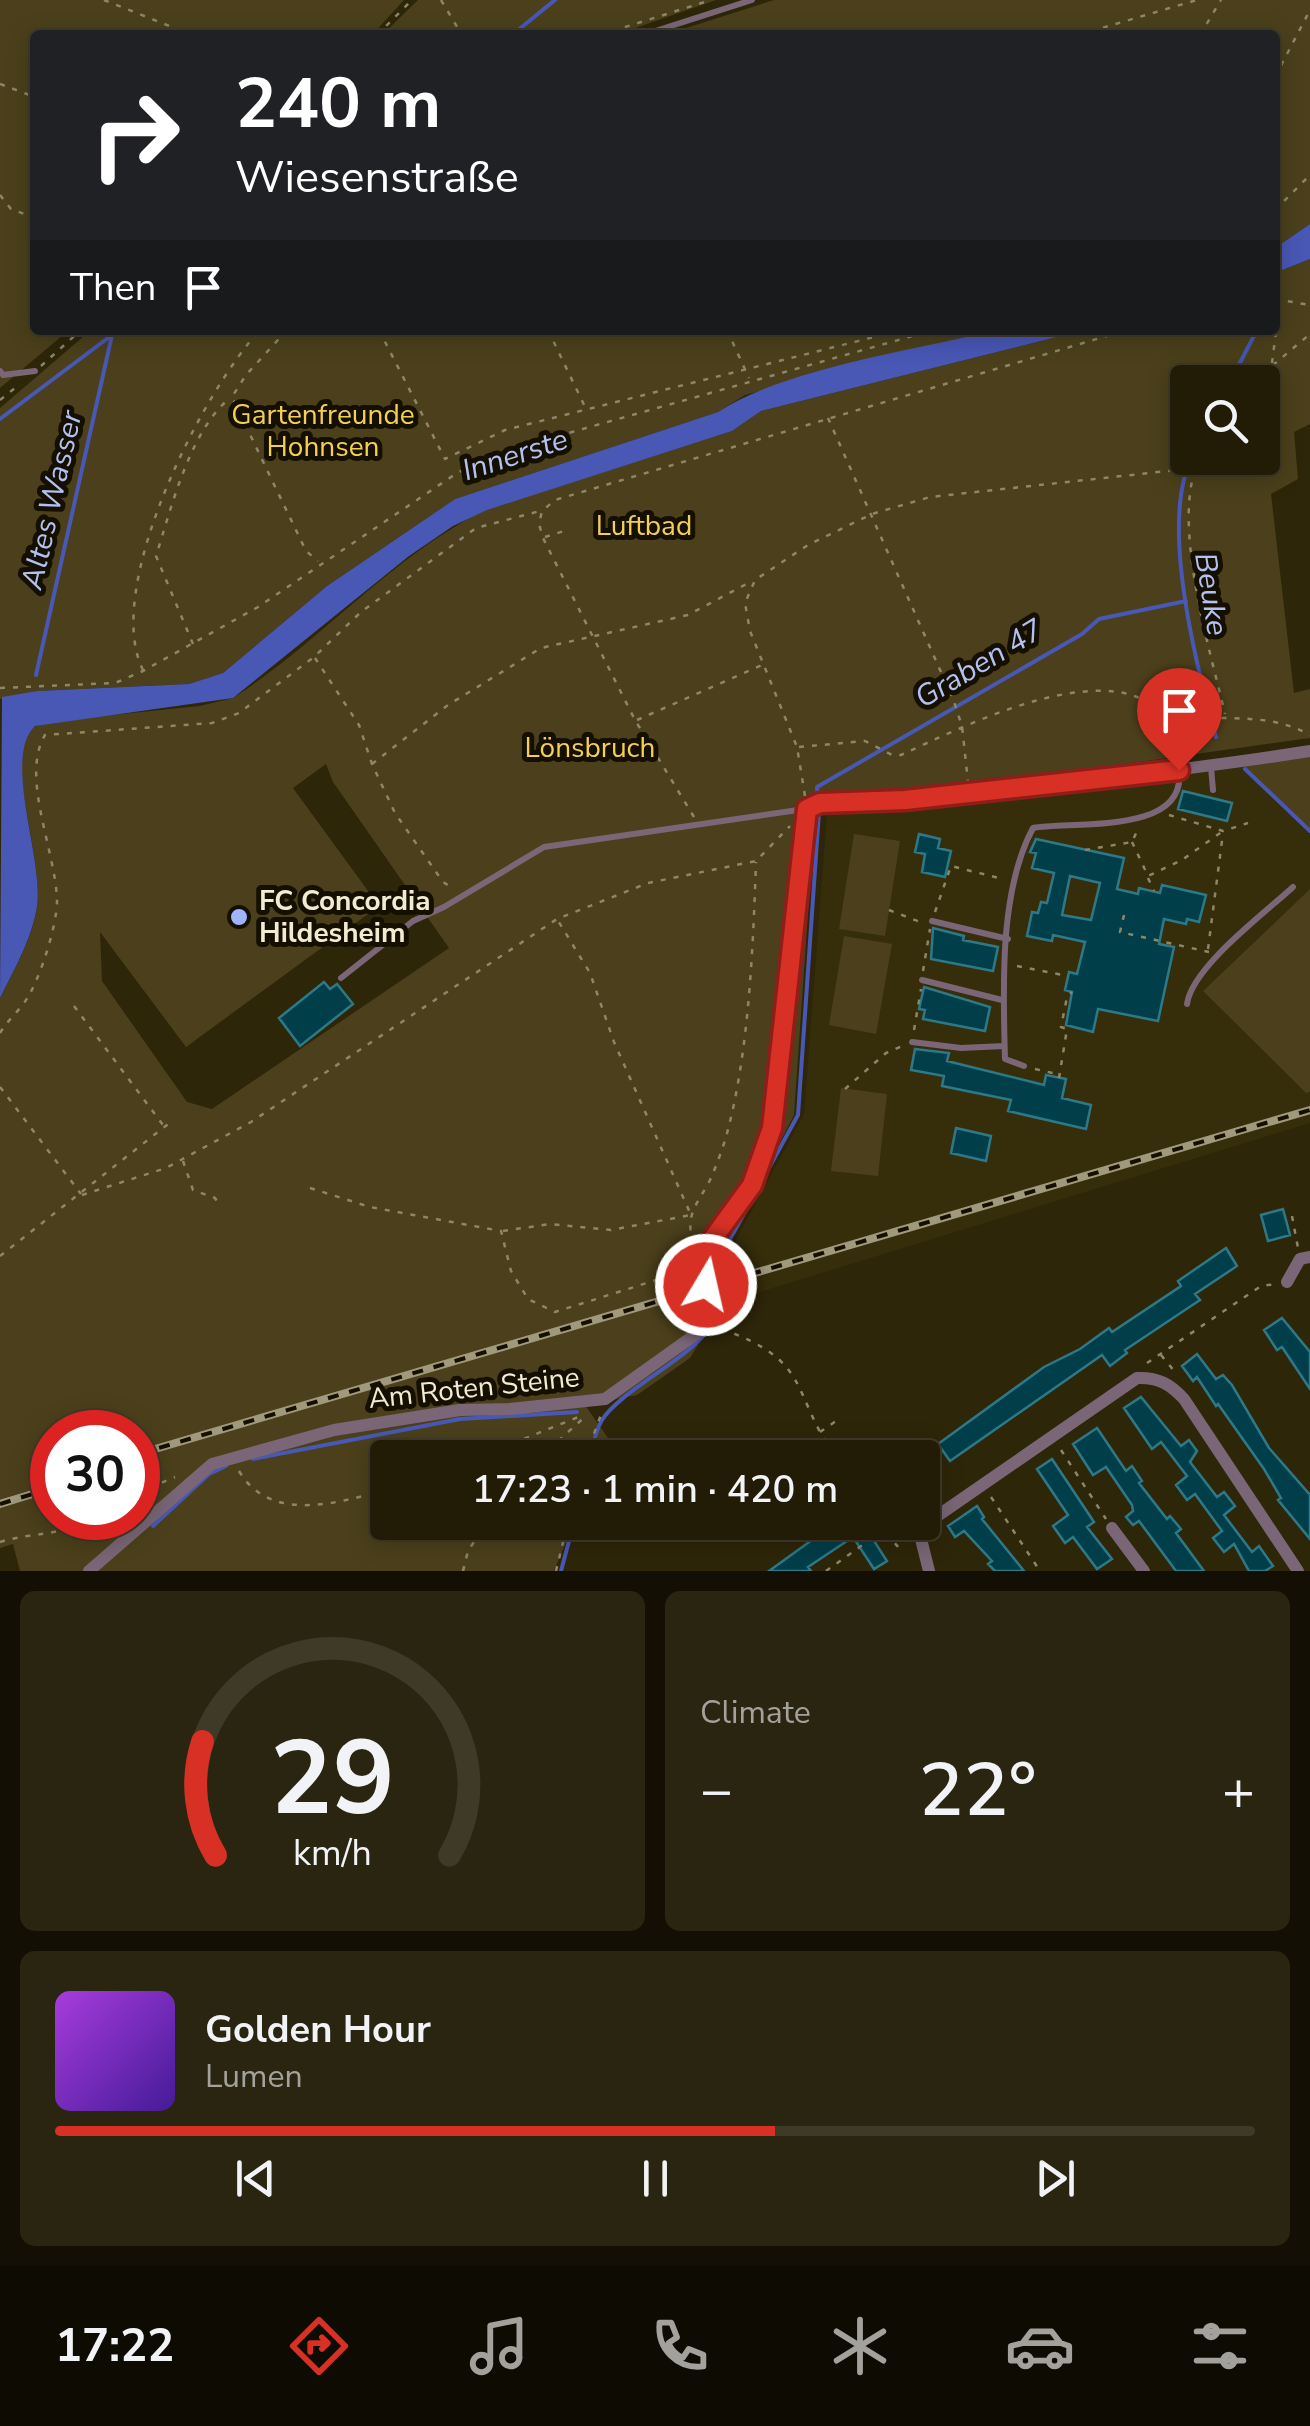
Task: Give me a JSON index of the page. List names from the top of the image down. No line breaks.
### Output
{"streets":{"street":["Am Roten Steine"]},"water":["Innerste","Altes Wasser","Beuke","Graben 47"],"parks":["Gartenfreunde Hohnsen","Luftbad","Lönsbruch"],"places":["FC Concordia Hildesheim"],"page":{"turn":["240 m","Wiesenstraße"],"then":"Then","limit":"30","trip":"17:23 · 1 min · 420 m","tile":"Climate","heat":["−","22°","+"],"song":["Golden Hour","Lumen"],"tabs":"17:22","gauge":["29","km/h"]}}
